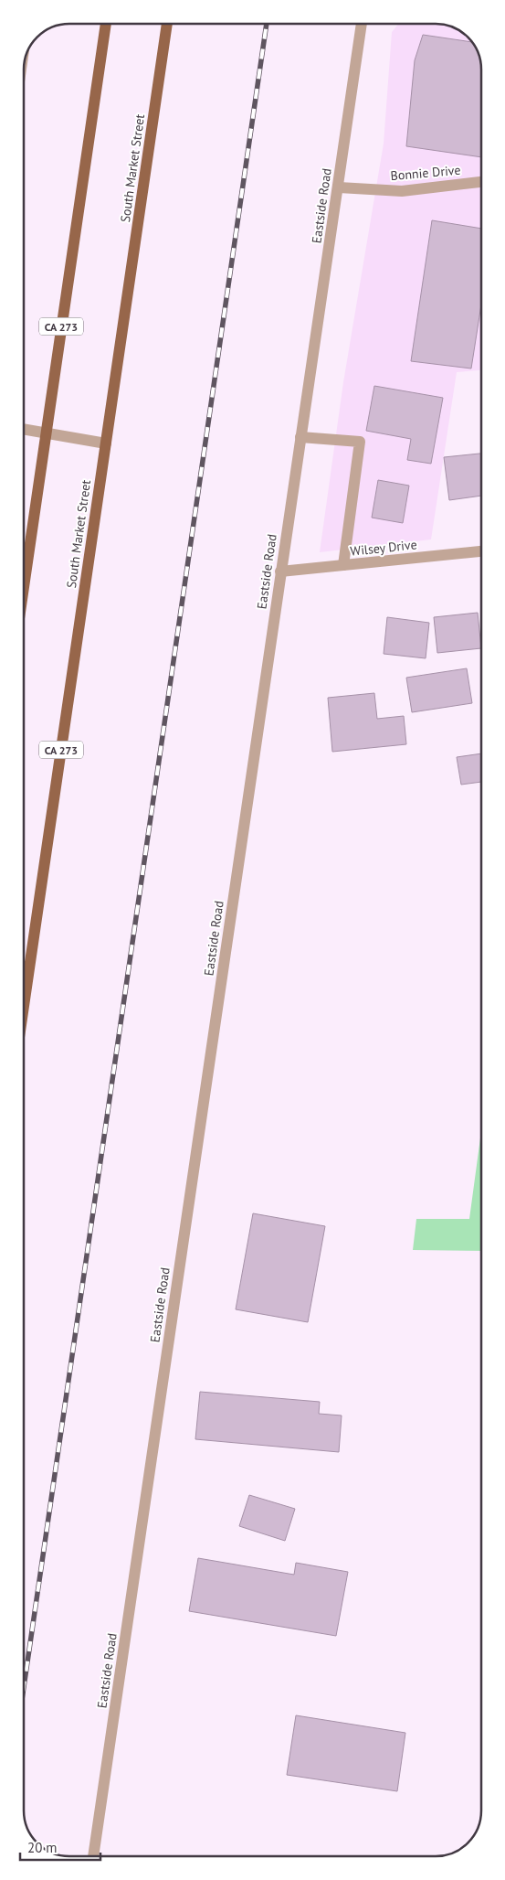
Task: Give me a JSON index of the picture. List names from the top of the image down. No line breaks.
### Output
{"streets":{"main road":["South Market Street","CA 273"],"street":["Bonnie Drive","Eastside Road","Wilsey Drive"]},"crossings":[["Bonnie Drive","Eastside Road"],["Eastside Road","Wilsey Drive"]],"scale_bar":"20 m"}
